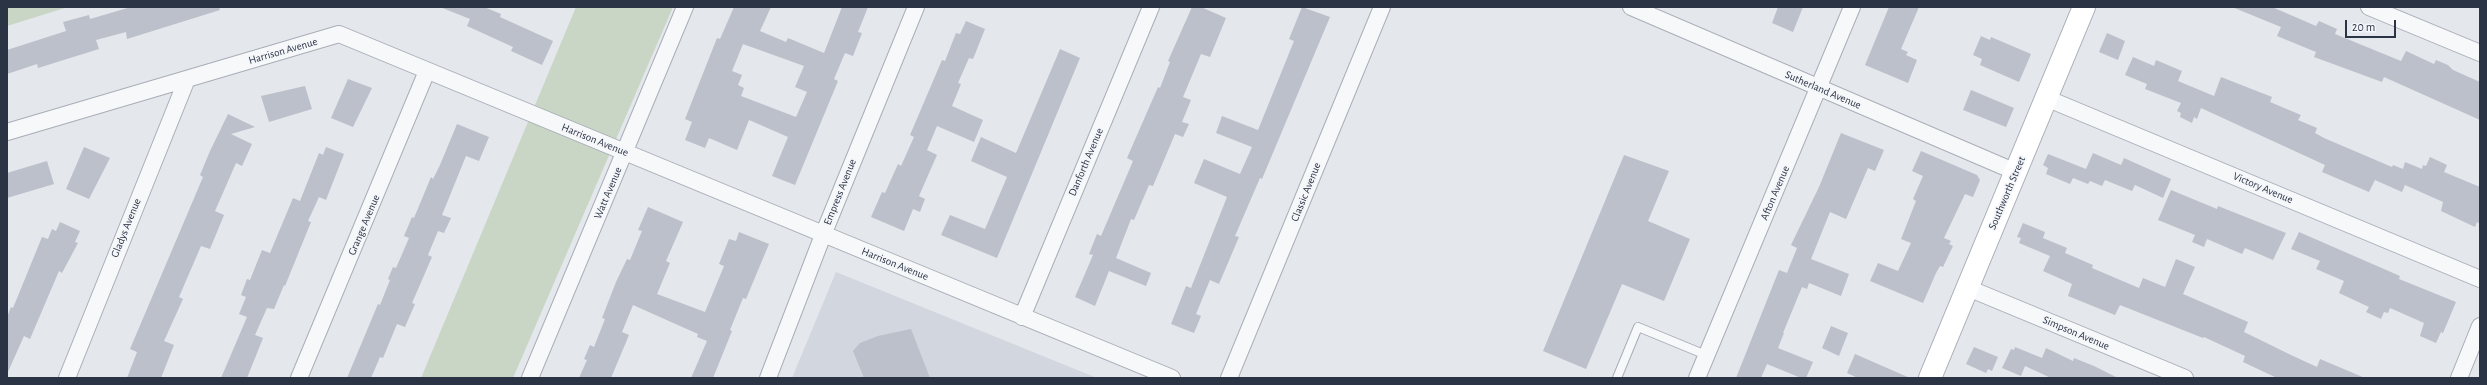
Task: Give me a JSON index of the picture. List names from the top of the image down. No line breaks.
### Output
{"streets":{"main road":["Southworth Street"],"street":["Harrison Avenue","Sutherland Avenue","Danforth Avenue","Victory Avenue","Empress Avenue","Classic Avenue","Watt Avenue","Afton Avenue","Grange Avenue","Gladys Avenue","Simpson Avenue"]},"crossings":[["Harrison Avenue","Danforth Avenue"],["Harrison Avenue","Empress Avenue"],["Harrison Avenue","Watt Avenue"],["Harrison Avenue","Grange Avenue"],["Harrison Avenue","Gladys Avenue"],["Sutherland Avenue","Afton Avenue"],["Sutherland Avenue","Southworth Street"],["Victory Avenue","Southworth Street"],["Southworth Street","Simpson Avenue"]],"scale_bar":"20 m"}
